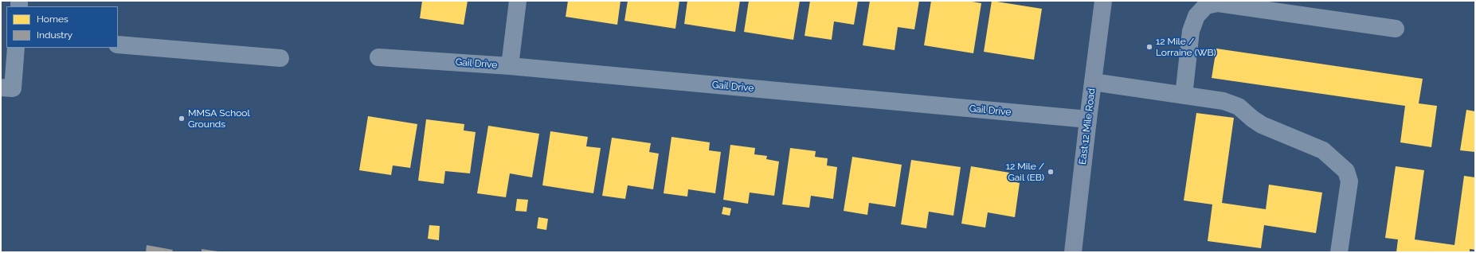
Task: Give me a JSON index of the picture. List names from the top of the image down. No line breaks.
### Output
{"streets":{"main road":["East 12 Mile Road"],"street":["Gail Drive"]},"crossings":[["Gail Drive","East 12 Mile Road"]],"places":["12 Mile / Lorraine (WB)","MMSA School Grounds","12 Mile / Gail (EB)"],"legend":["Homes","Industry"]}
